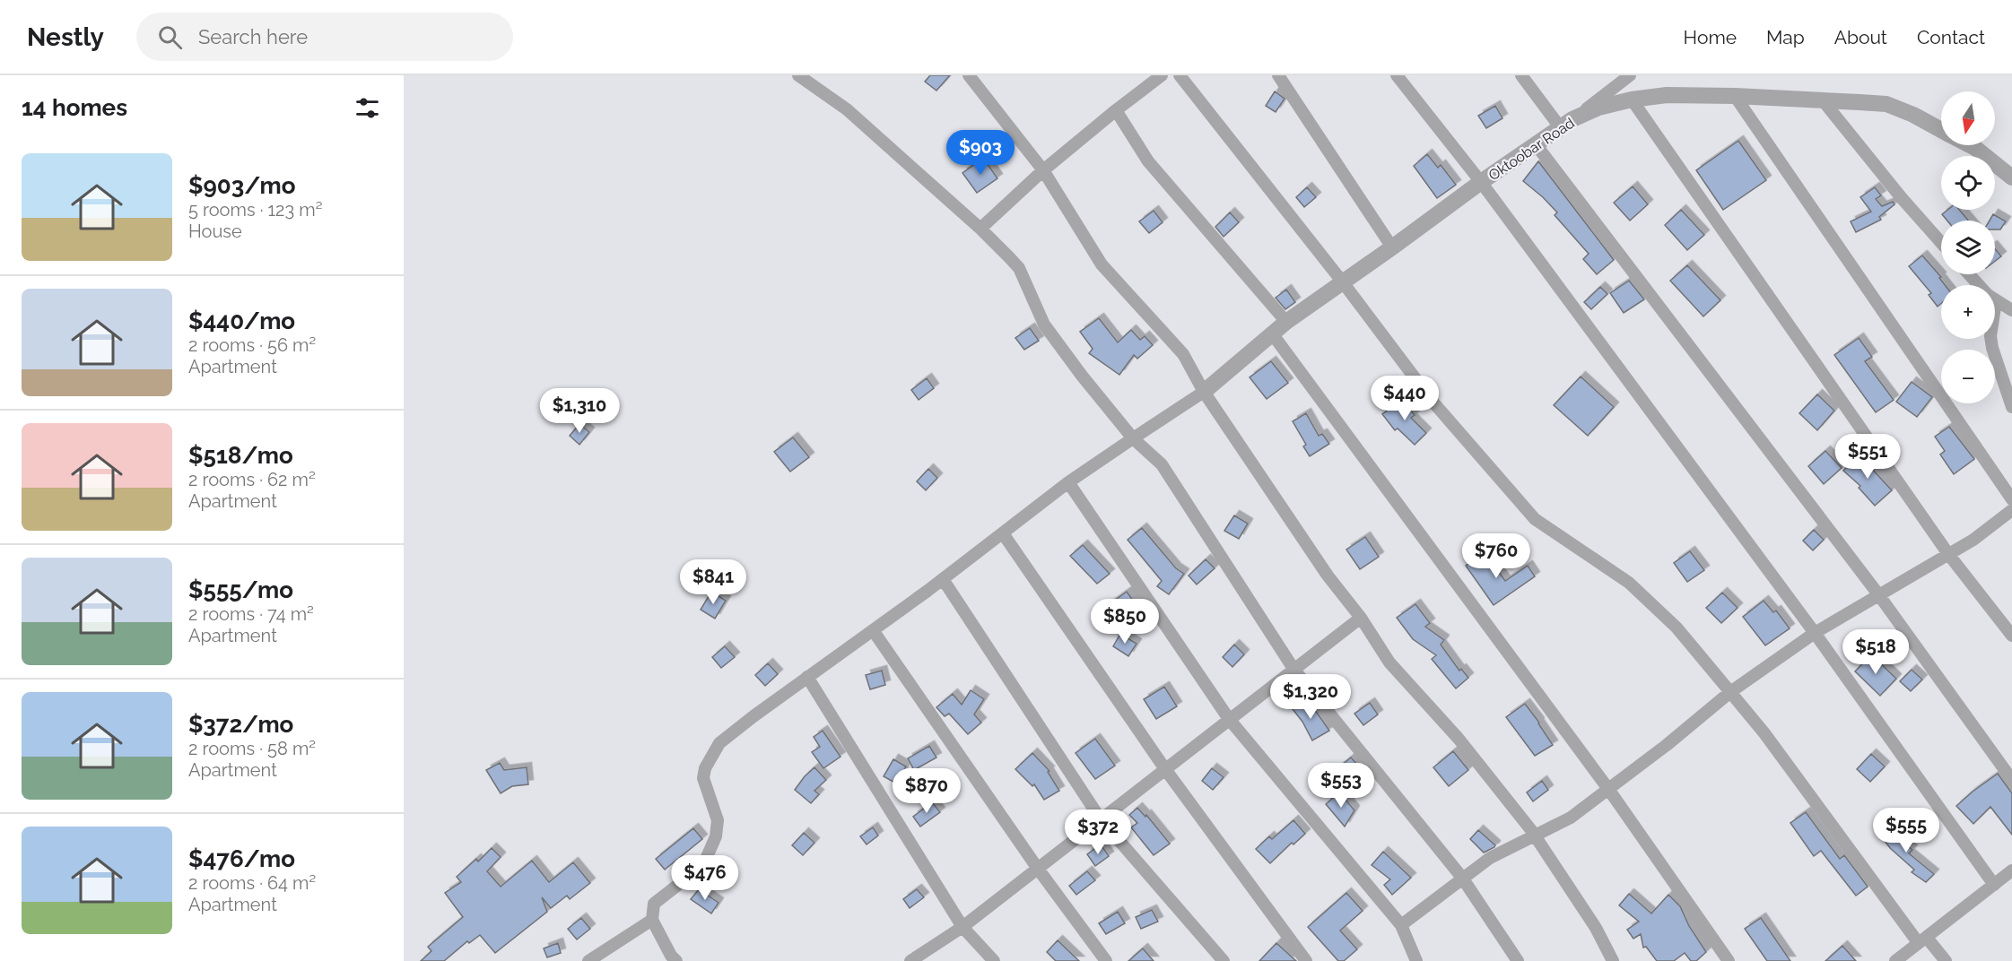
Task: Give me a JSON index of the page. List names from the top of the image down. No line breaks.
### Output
{"streets":{"street":["Oktoobar Road"]},"north":"bottom","page":{"header":"Nestly","search":"Search here","nav":["Home","Map","About","Contact"],"heading":"14 homes","map_buttons":["+","−"],"price":["$903","$440","$1,310","$551","$760","$841","$850","$518","$1,320","$553","$870","$555","$372","$476"],"list":[{"name":"$903/mo","note":"5 rooms · 123 m² · House"},{"name":"$440/mo","note":"2 rooms · 56 m² · Apartment"},{"name":"$518/mo","note":"2 rooms · 62 m² · Apartment"},{"name":"$555/mo","note":"2 rooms · 74 m² · Apartment"},{"name":"$372/mo","note":"2 rooms · 58 m² · Apartment"},{"name":"$476/mo","note":"2 rooms · 64 m² · Apartment"}]}}
